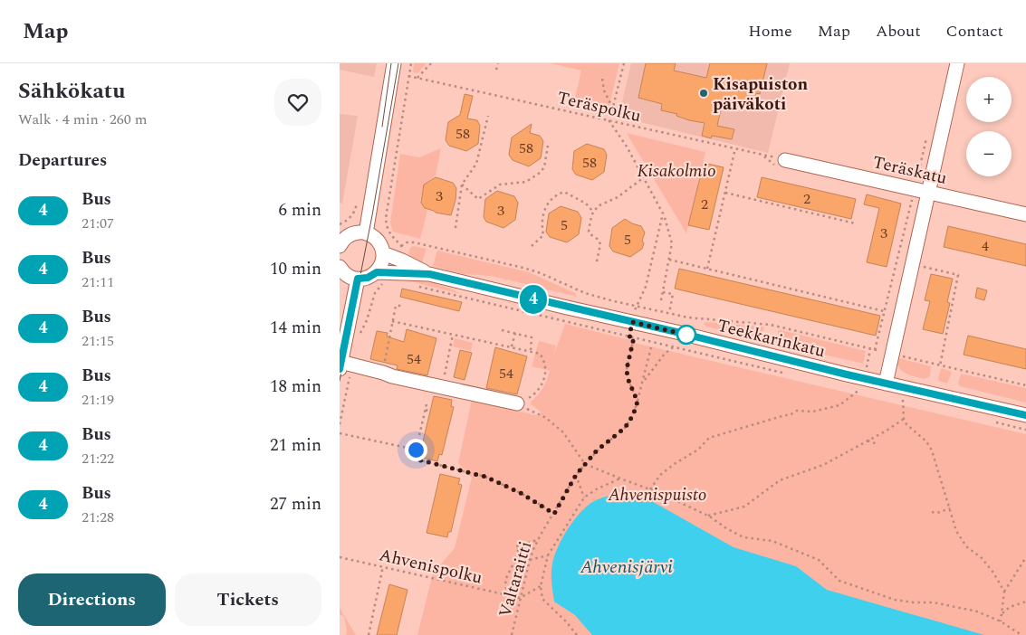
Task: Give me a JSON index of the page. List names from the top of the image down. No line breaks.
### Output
{"streets":{"street":["Teräskatu","Teekkarinkatu"],"path":["Teräspolku","Ahvenispolku","Valtaraitti"]},"crossings":[["Teräspolku","Teräskatu"],["Ahvenispolku","Valtaraitti"]],"water":["Ahvenisjärvi"],"parks":["Kisakolmio","Ahvenispuisto"],"places":["Kisapuiston päiväkoti"],"lines":["bus line 4"],"house_numbers":["58","58","58","3","2","2","3","5","3","5","4","54","54"],"page":{"header":"Map","nav":["Home","Map","About","Contact"],"heading":[["Sähkökatu","Walk · 4 min · 260 m"],"Departures"],"on_map":"4","map_buttons":["+","−"],"list":[{"mark":"4","name":"Bus","note":"21:07","value":"6 min"},{"mark":"4","name":"Bus","note":"21:11","value":"10 min"},{"mark":"4","name":"Bus","note":"21:15","value":"14 min"},{"mark":"4","name":"Bus","note":"21:19","value":"18 min"},{"mark":"4","name":"Bus","note":"21:22","value":"21 min"},{"mark":"4","name":"Bus","note":"21:28","value":"27 min"}],"buttons":["Directions","Tickets"]}}
